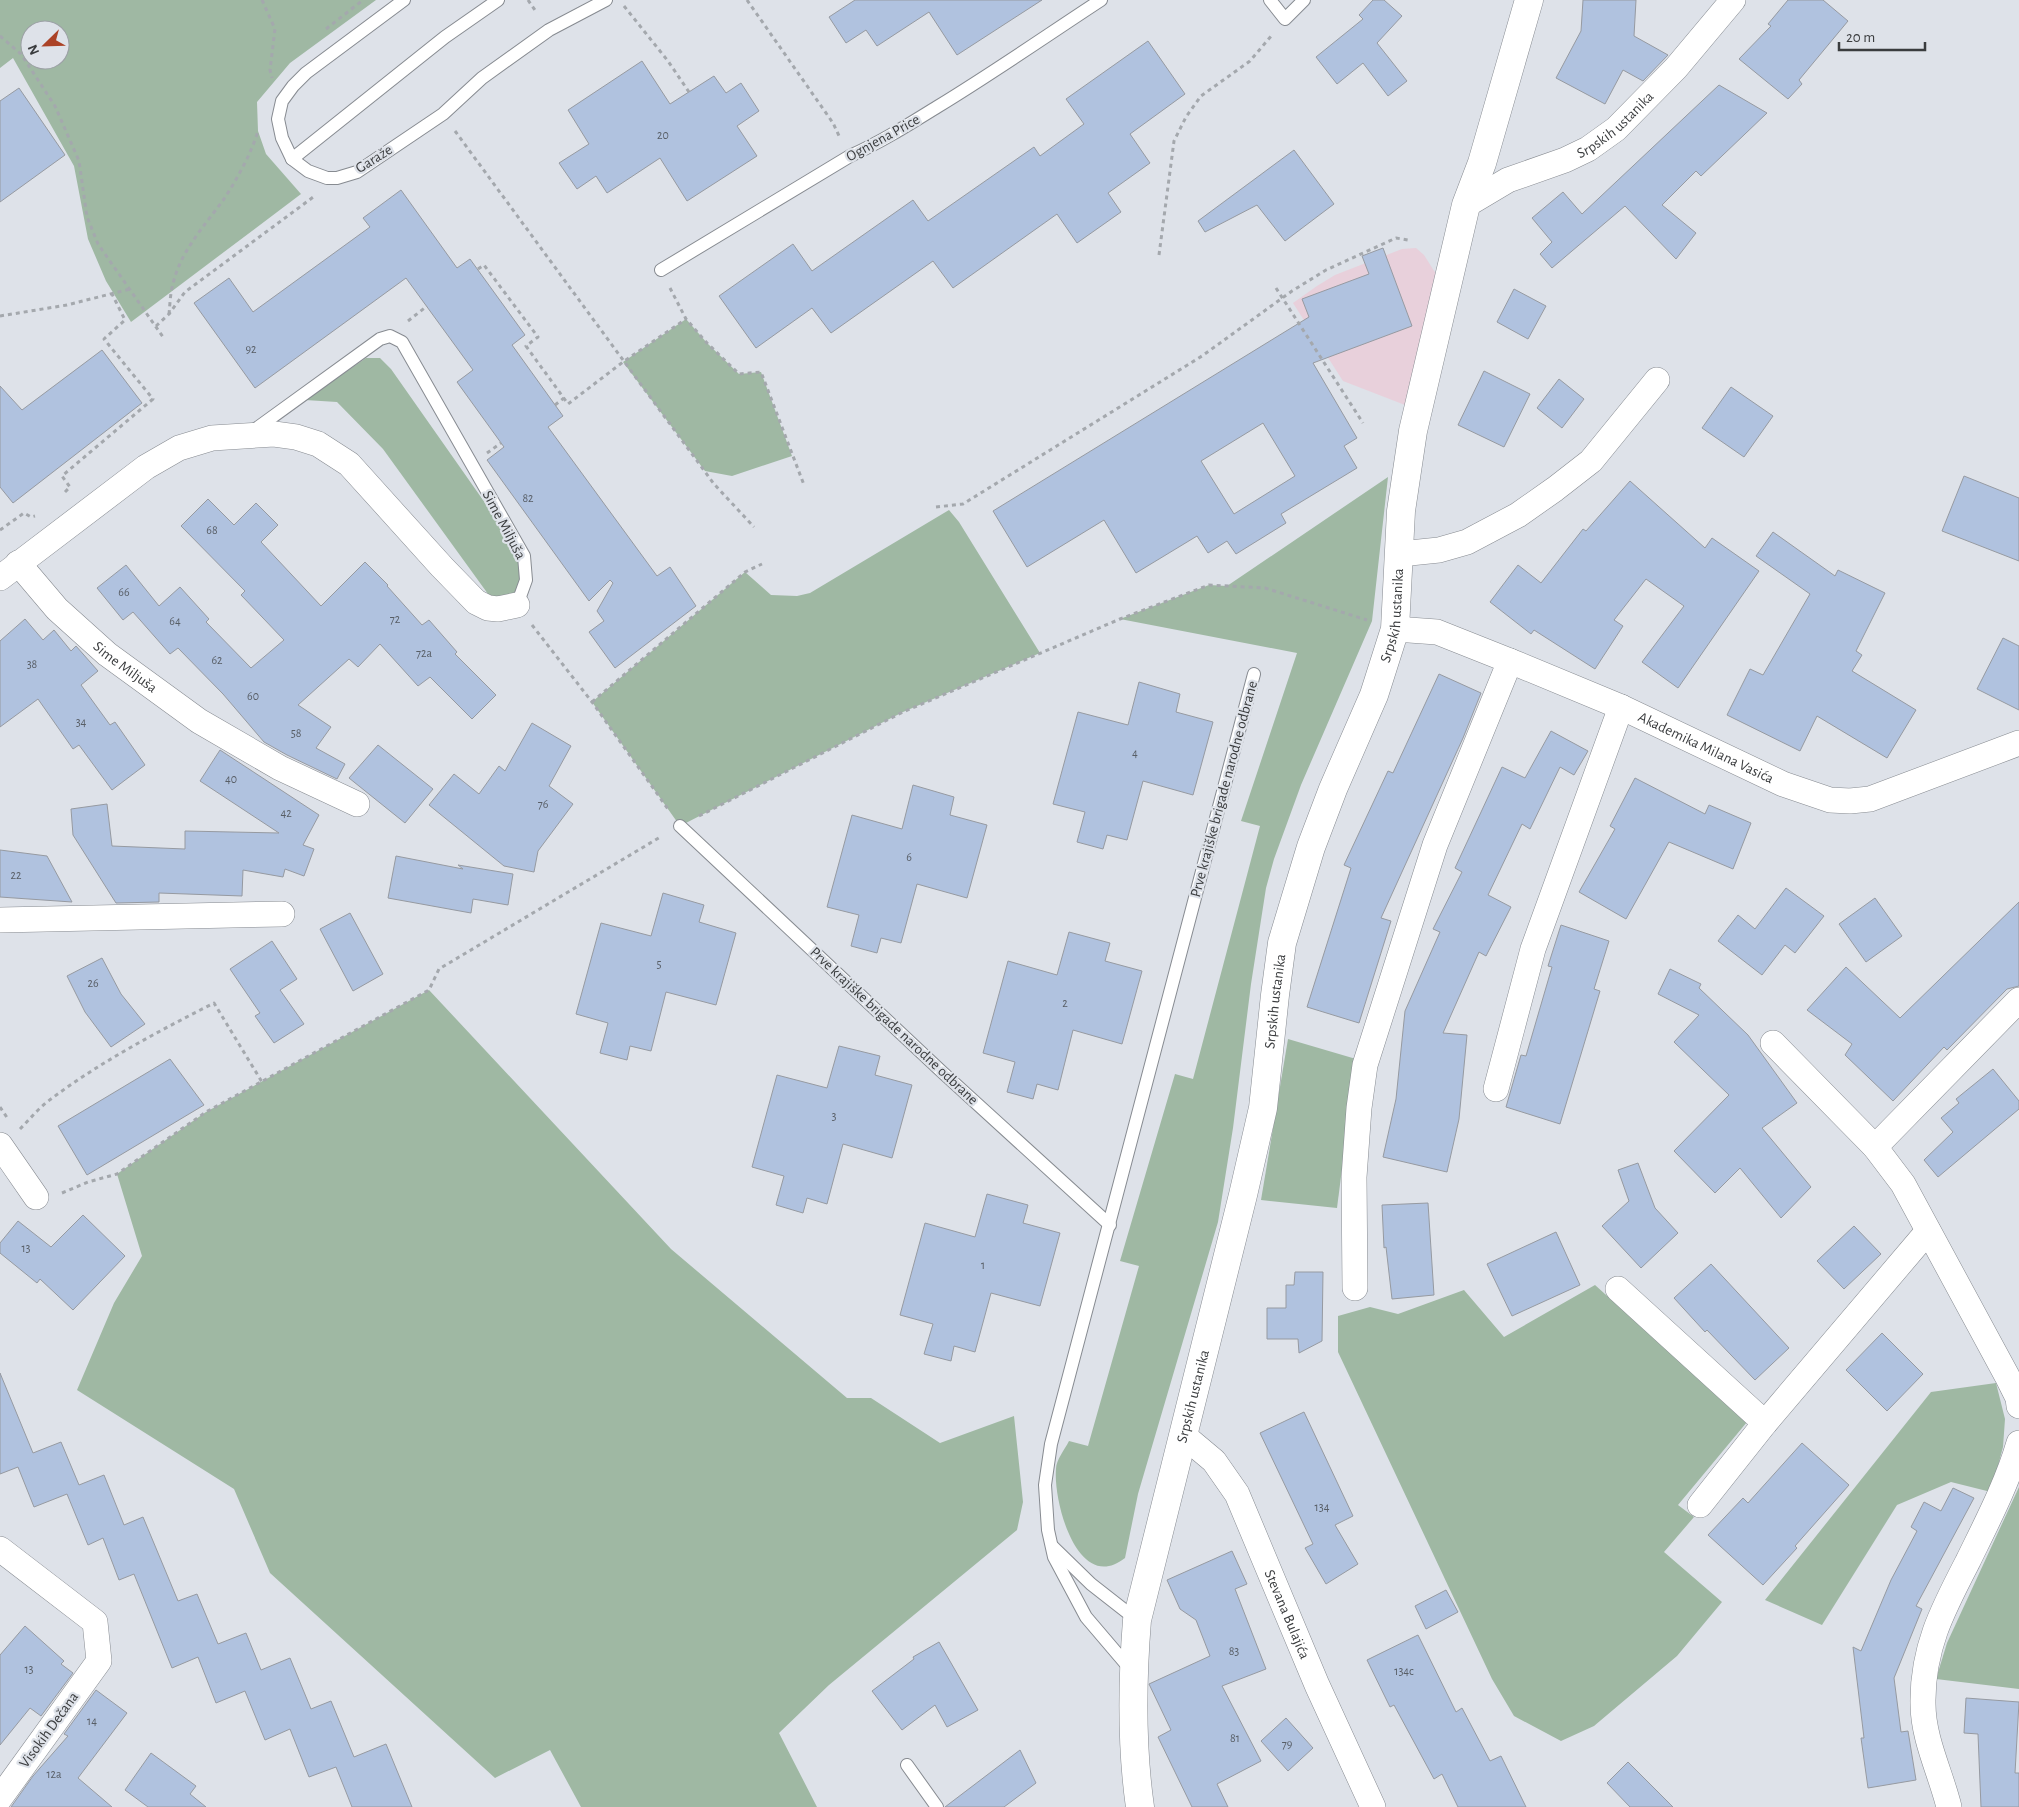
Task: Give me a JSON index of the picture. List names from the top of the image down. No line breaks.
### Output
{"streets":{"street":["Srpskih ustanika","Sime Miljuša","Akademika Milana Vasića","Stevana Bulajića","Visokih Dečana"],"lane":["Ognjena Price","Garaže","Prve krajiške brigade narodne odbrane"]},"crossings":[["Srpskih ustanika","Akademika Milana Vasića"],["Srpskih ustanika","Prve krajiške brigade narodne odbrane"],["Srpskih ustanika","Stevana Bulajića"]],"house_numbers":["20","92","82","68","66","72","64","72a","62","38","60","34","58","4","40","76","42","6","22","5","26","2","3","13","1","134","83","13","134c","14","81","79","12a"],"scale_bar":"20 m","north":"bottom left"}
